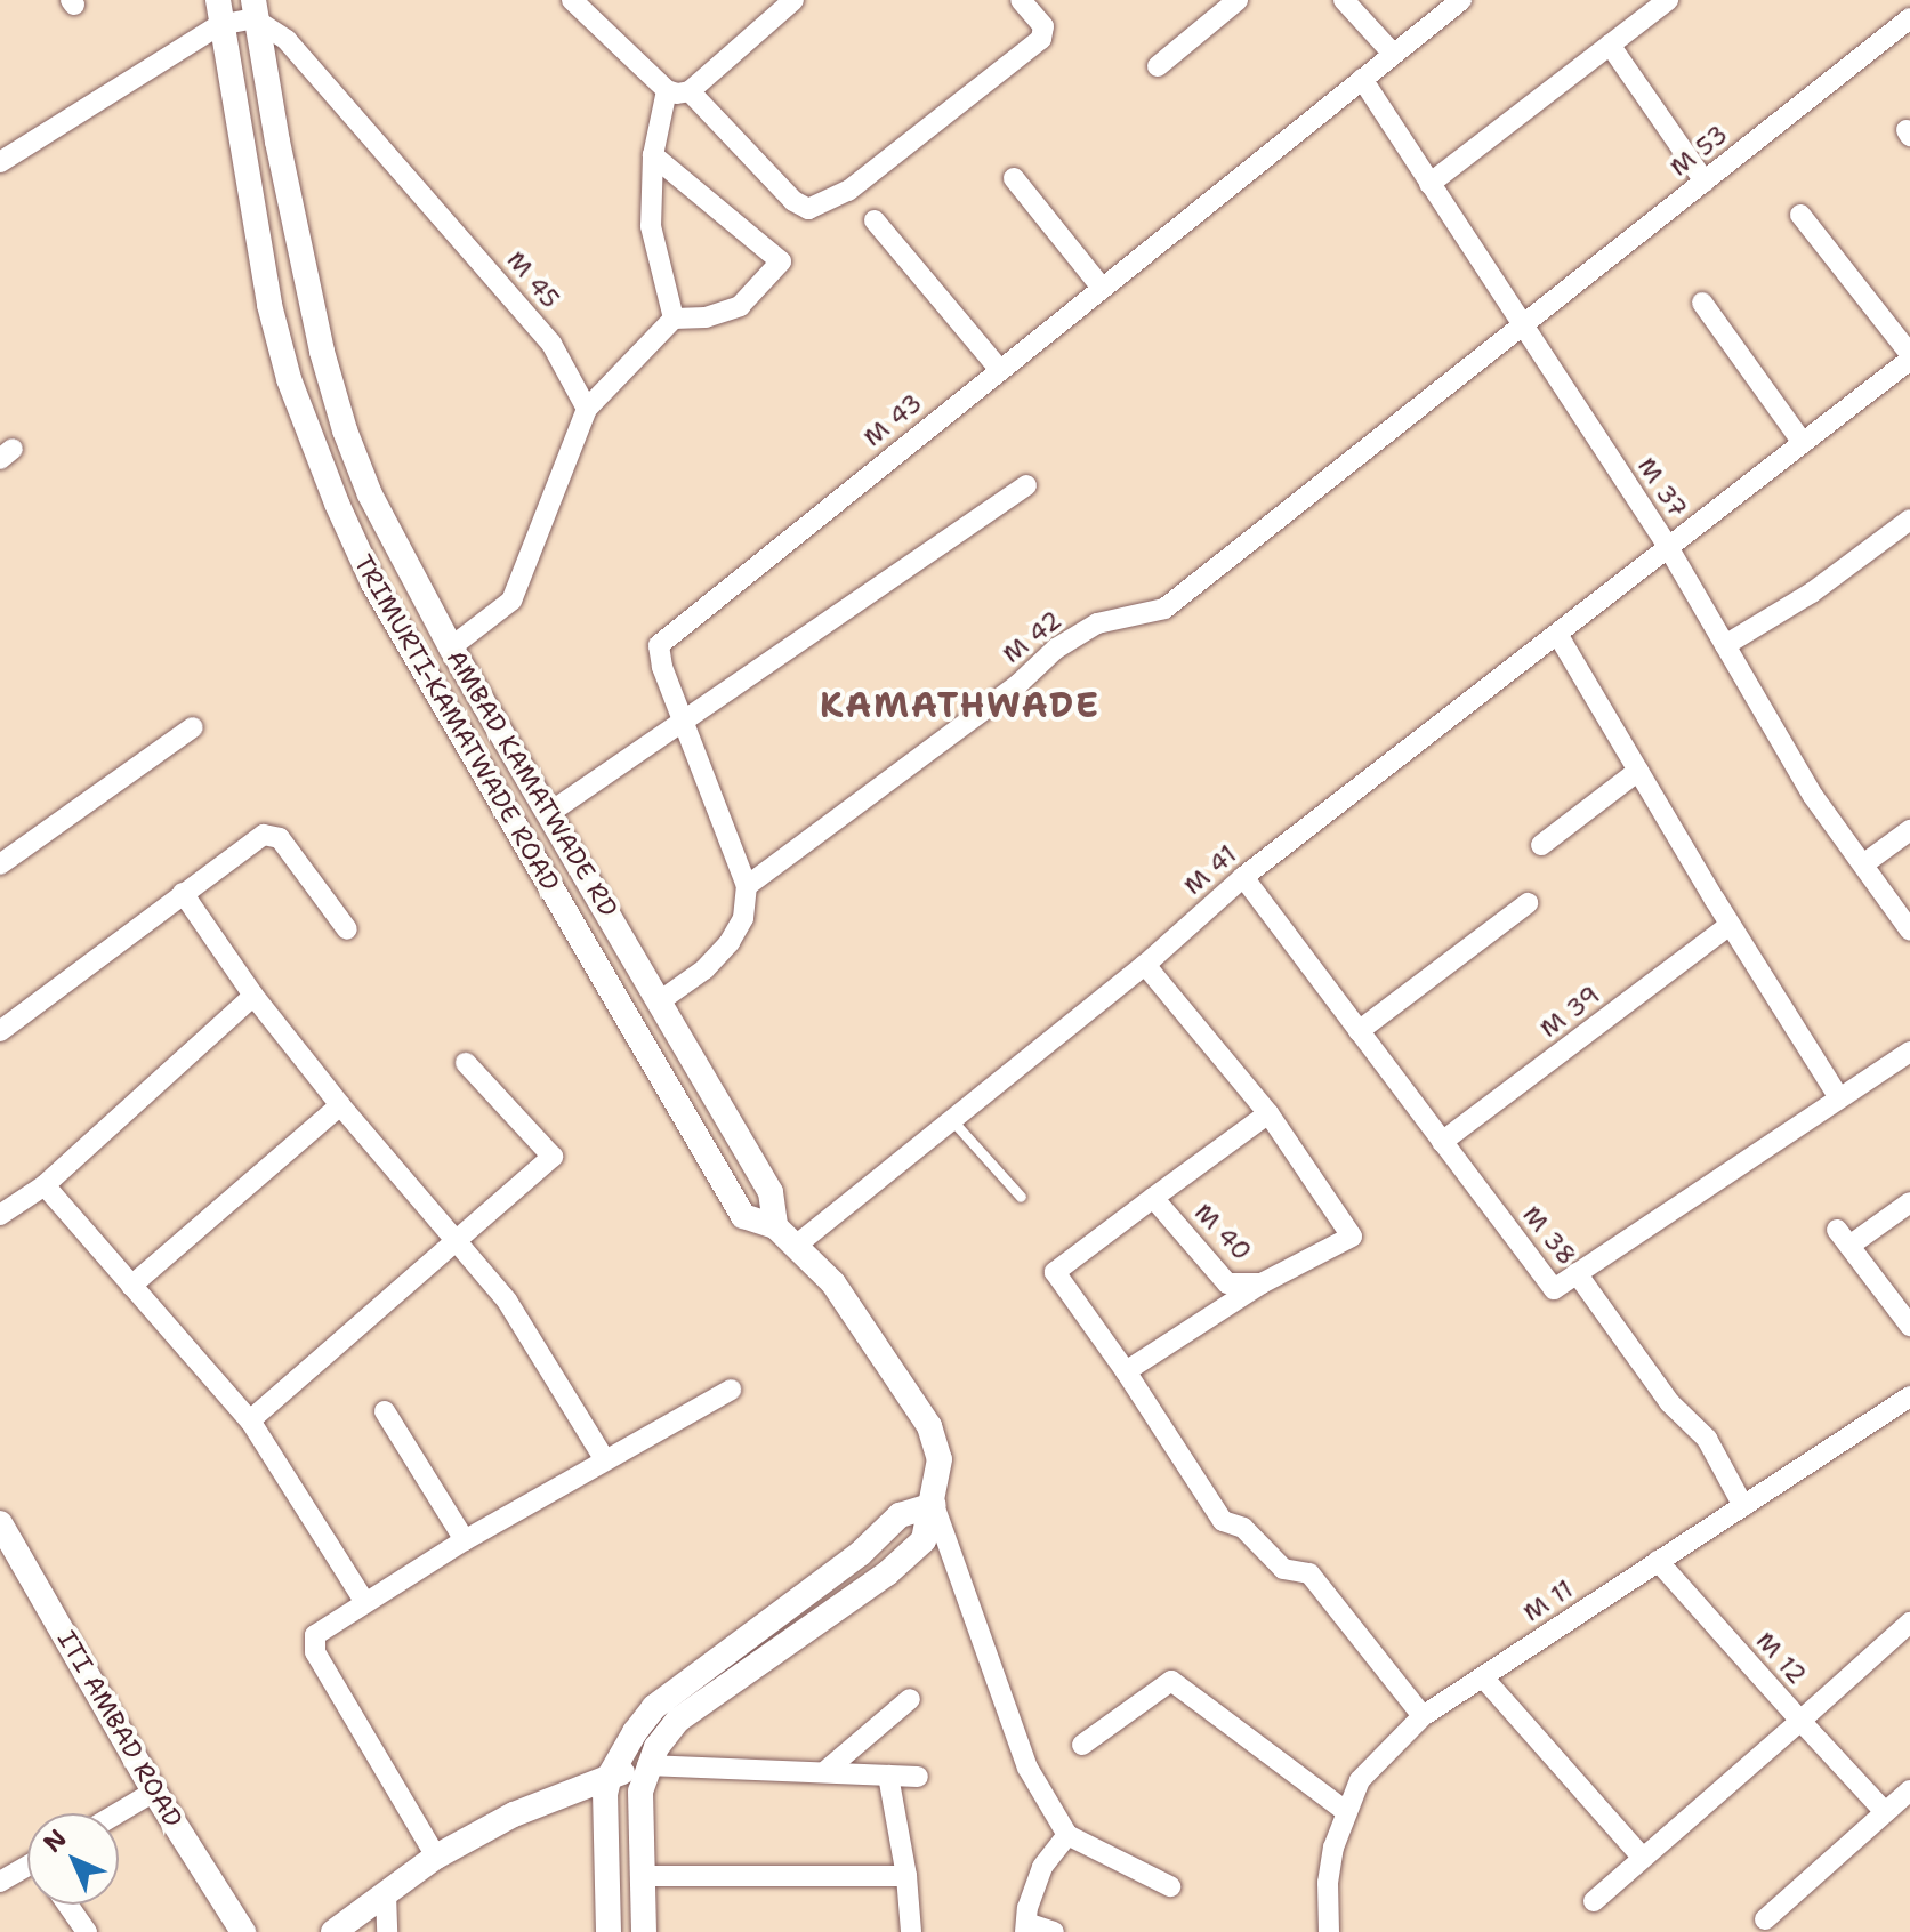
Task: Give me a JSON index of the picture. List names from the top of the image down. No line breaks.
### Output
{"streets":{"street":["M 53","M 45","M 43","M 37","M 42","TRIMURTI-KAMATWADE ROAD","AMBAD KAMATWADE RD","M 41","M 39","M 40","M 38","M 11","M 12","ITI AMBAD ROAD"]},"crossings":[["M 53","M 37"],["M 53","M 42"],["M 45","AMBAD KAMATWADE RD"],["M 43","M 37"],["M 43","M 42"],["M 37","M 42"],["M 37","M 41"],["TRIMURTI-KAMATWADE ROAD","AMBAD KAMATWADE RD"],["M 41","M 40"],["M 41","M 38"],["M 39","M 38"],["M 11","M 12"]],"districts":["KAMATHWADE"],"north":"top left"}
